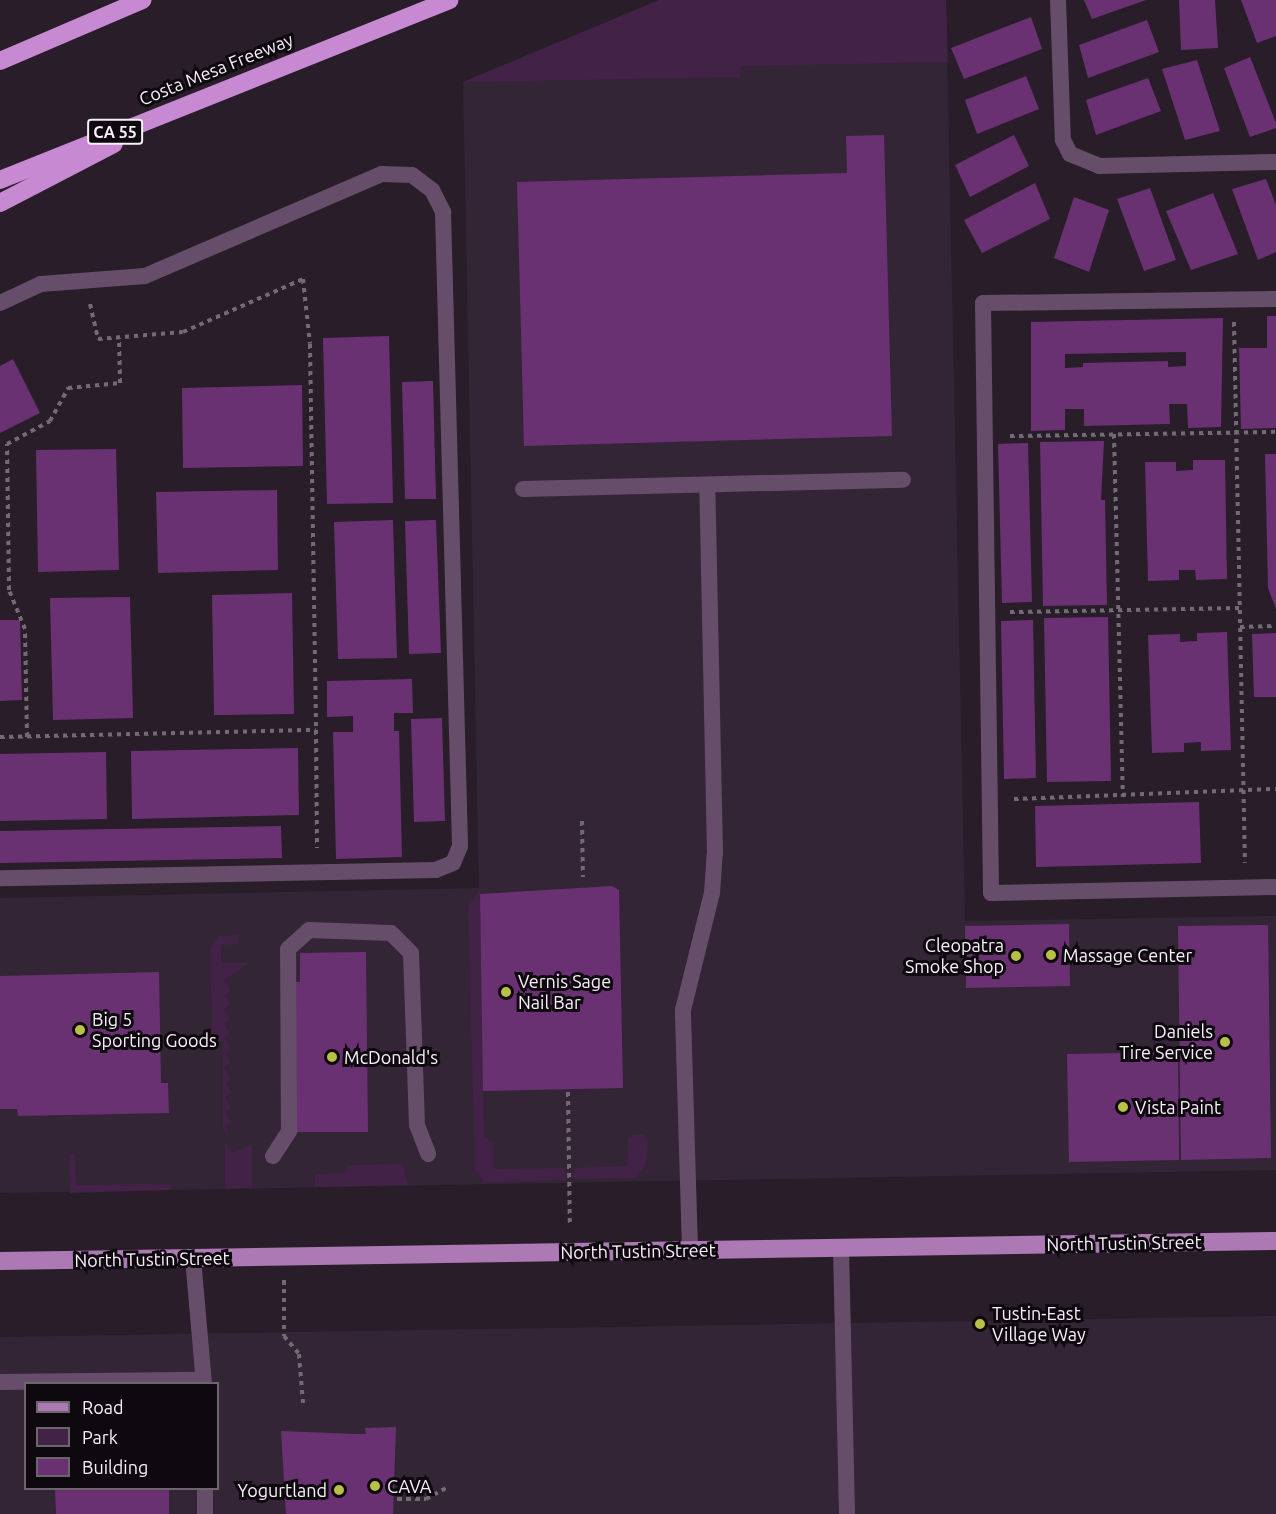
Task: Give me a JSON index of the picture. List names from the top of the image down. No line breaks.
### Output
{"streets":{"highway":["Costa Mesa Freeway","CA 55"],"main road":["North Tustin Street"]},"places":["Massage Center","Cleopatra Smoke Shop","Vernis Sage Nail Bar","Big 5 Sporting Goods","Daniels Tire Service","McDonald's","Vista Paint","Tustin-East Village Way","CAVA","Yogurtland"],"legend":["Road","Park","Building"]}
